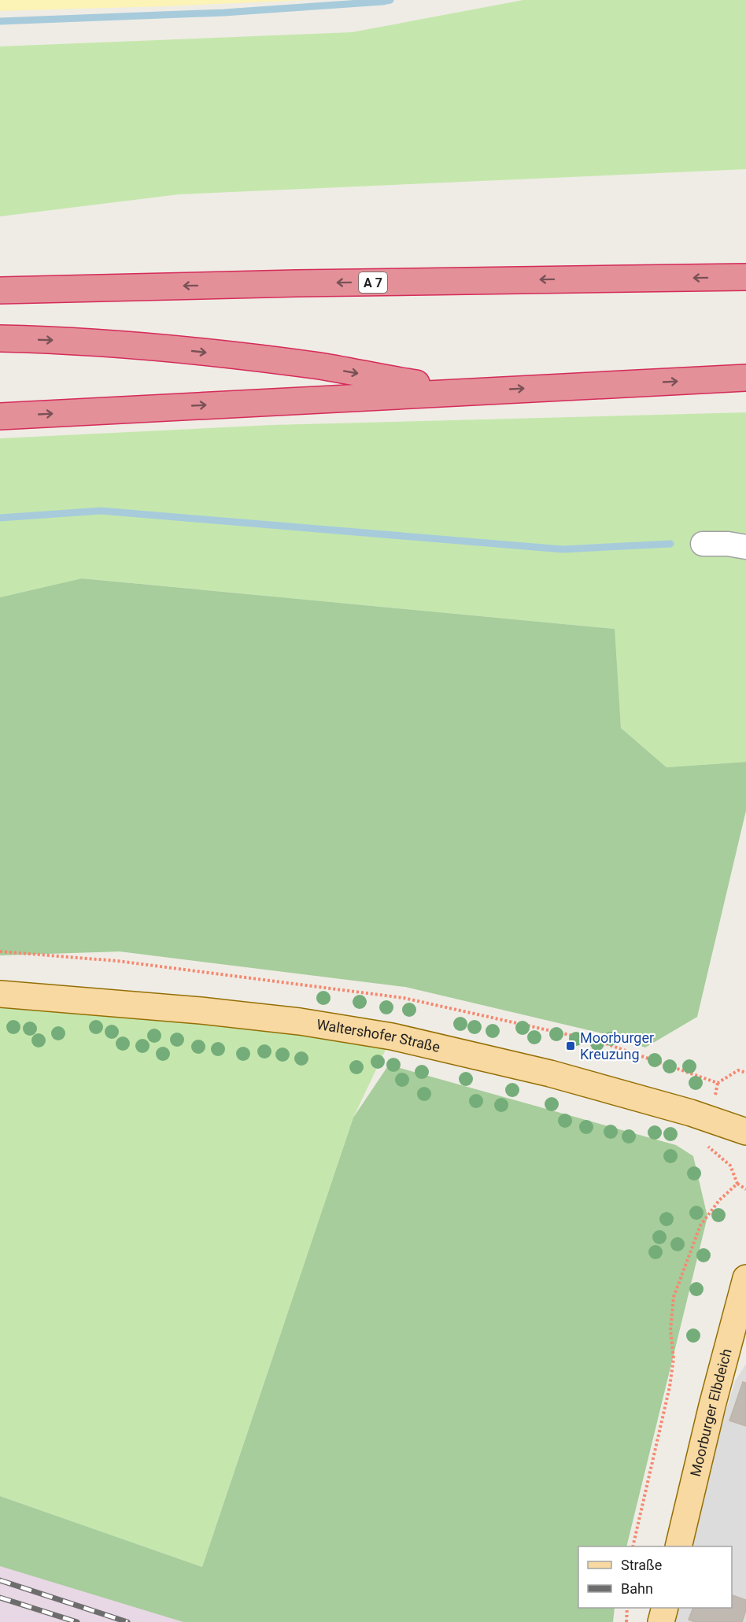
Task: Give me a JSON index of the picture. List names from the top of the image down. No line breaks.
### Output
{"streets":{"highway":["A 7"],"main road":["Waltershofer Straße","Moorburger Elbdeich"]},"places":{"transit":["Moorburger Kreuzung"]},"legend":["Straße","Bahn"]}
